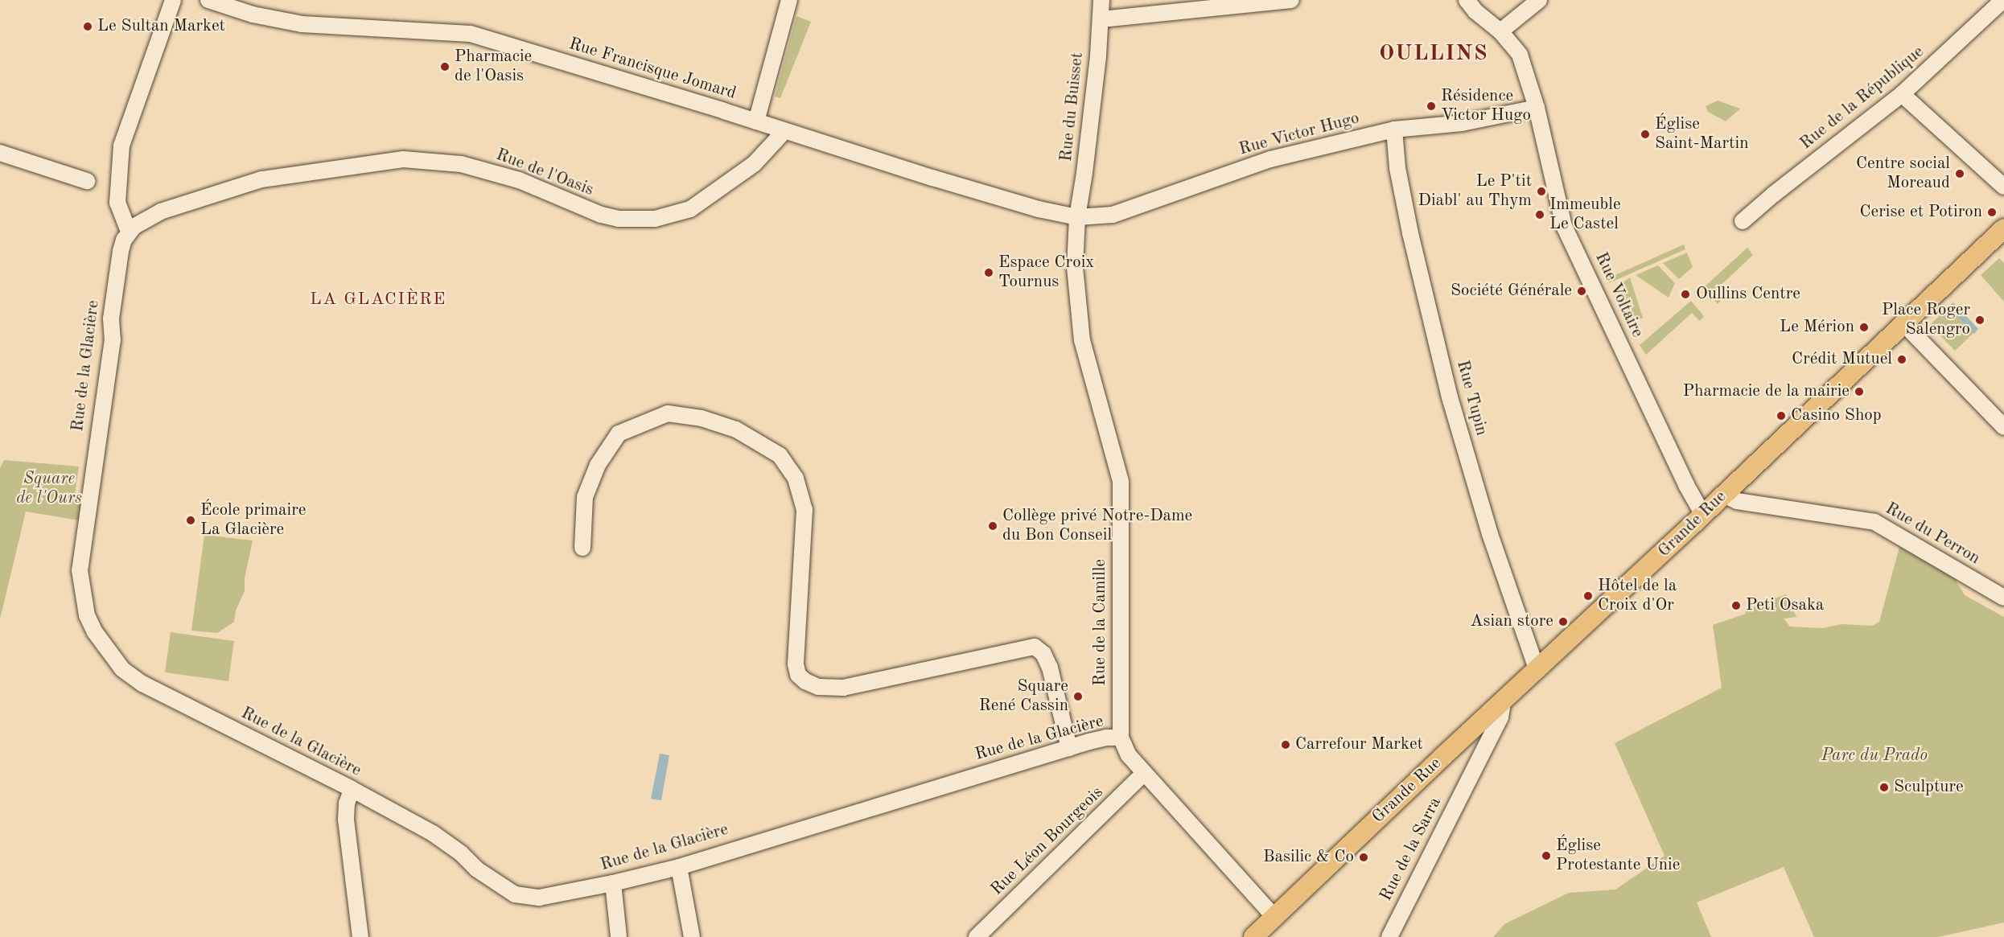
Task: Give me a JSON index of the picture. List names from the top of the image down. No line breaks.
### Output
{"streets":{"main road":["Grande Rue"],"street":["Rue Francisque Jomard","Rue de la République","Rue du Buisset","Rue Victor Hugo","Rue de l'Oasis","Rue Voltaire","Rue de la Glacière","Rue Tupin","Rue du Perron","Rue de la Camille","Rue Léon Bourgeois","Rue de la Sarra"]},"crossings":[["Rue Francisque Jomard","Rue du Buisset"],["Rue Francisque Jomard","Rue Victor Hugo"],["Rue Francisque Jomard","Rue de l'Oasis"],["Rue Francisque Jomard","Rue de la Camille"],["Rue du Buisset","Rue Victor Hugo"],["Rue du Buisset","Rue de la Camille"],["Rue Victor Hugo","Rue Voltaire"],["Rue Victor Hugo","Rue Tupin"],["Rue Victor Hugo","Rue de la Camille"],["Rue de l'Oasis","Rue de la Glacière"],["Rue Voltaire","Grande Rue"],["Rue de la Glacière","Rue de la Camille"],["Rue Tupin","Grande Rue"],["Grande Rue","Rue du Perron"],["Grande Rue","Rue de la Camille"],["Grande Rue","Rue de la Sarra"],["Rue de la Camille","Rue Léon Bourgeois"]],"districts":["OULLINS","LA GLACIÈRE"],"parks":["Square de l'Ours","Parc du Prado"],"places":["Le Sultan Market","Pharmacie de l'Oasis","Résidence Victor Hugo","Église Saint-Martin","Centre social Moreaud","Le P'tit Diabl' au Thym","Cerise et Potiron","Immeuble Le Castel","Espace Croix Tournus","Société Générale","Oullins Centre","Place Roger Salengro","Le Mérion","Crédit Mutuel","Pharmacie de la mairie","Casino Shop","École primaire La Glacière","Collège privé Notre-Dame du Bon Conseil","Hôtel de la Croix d'Or","Peti Osaka","Asian store","Square René Cassin","Carrefour Market","Sculpture","Église Protestante Unie","Basilic & Co"]}
